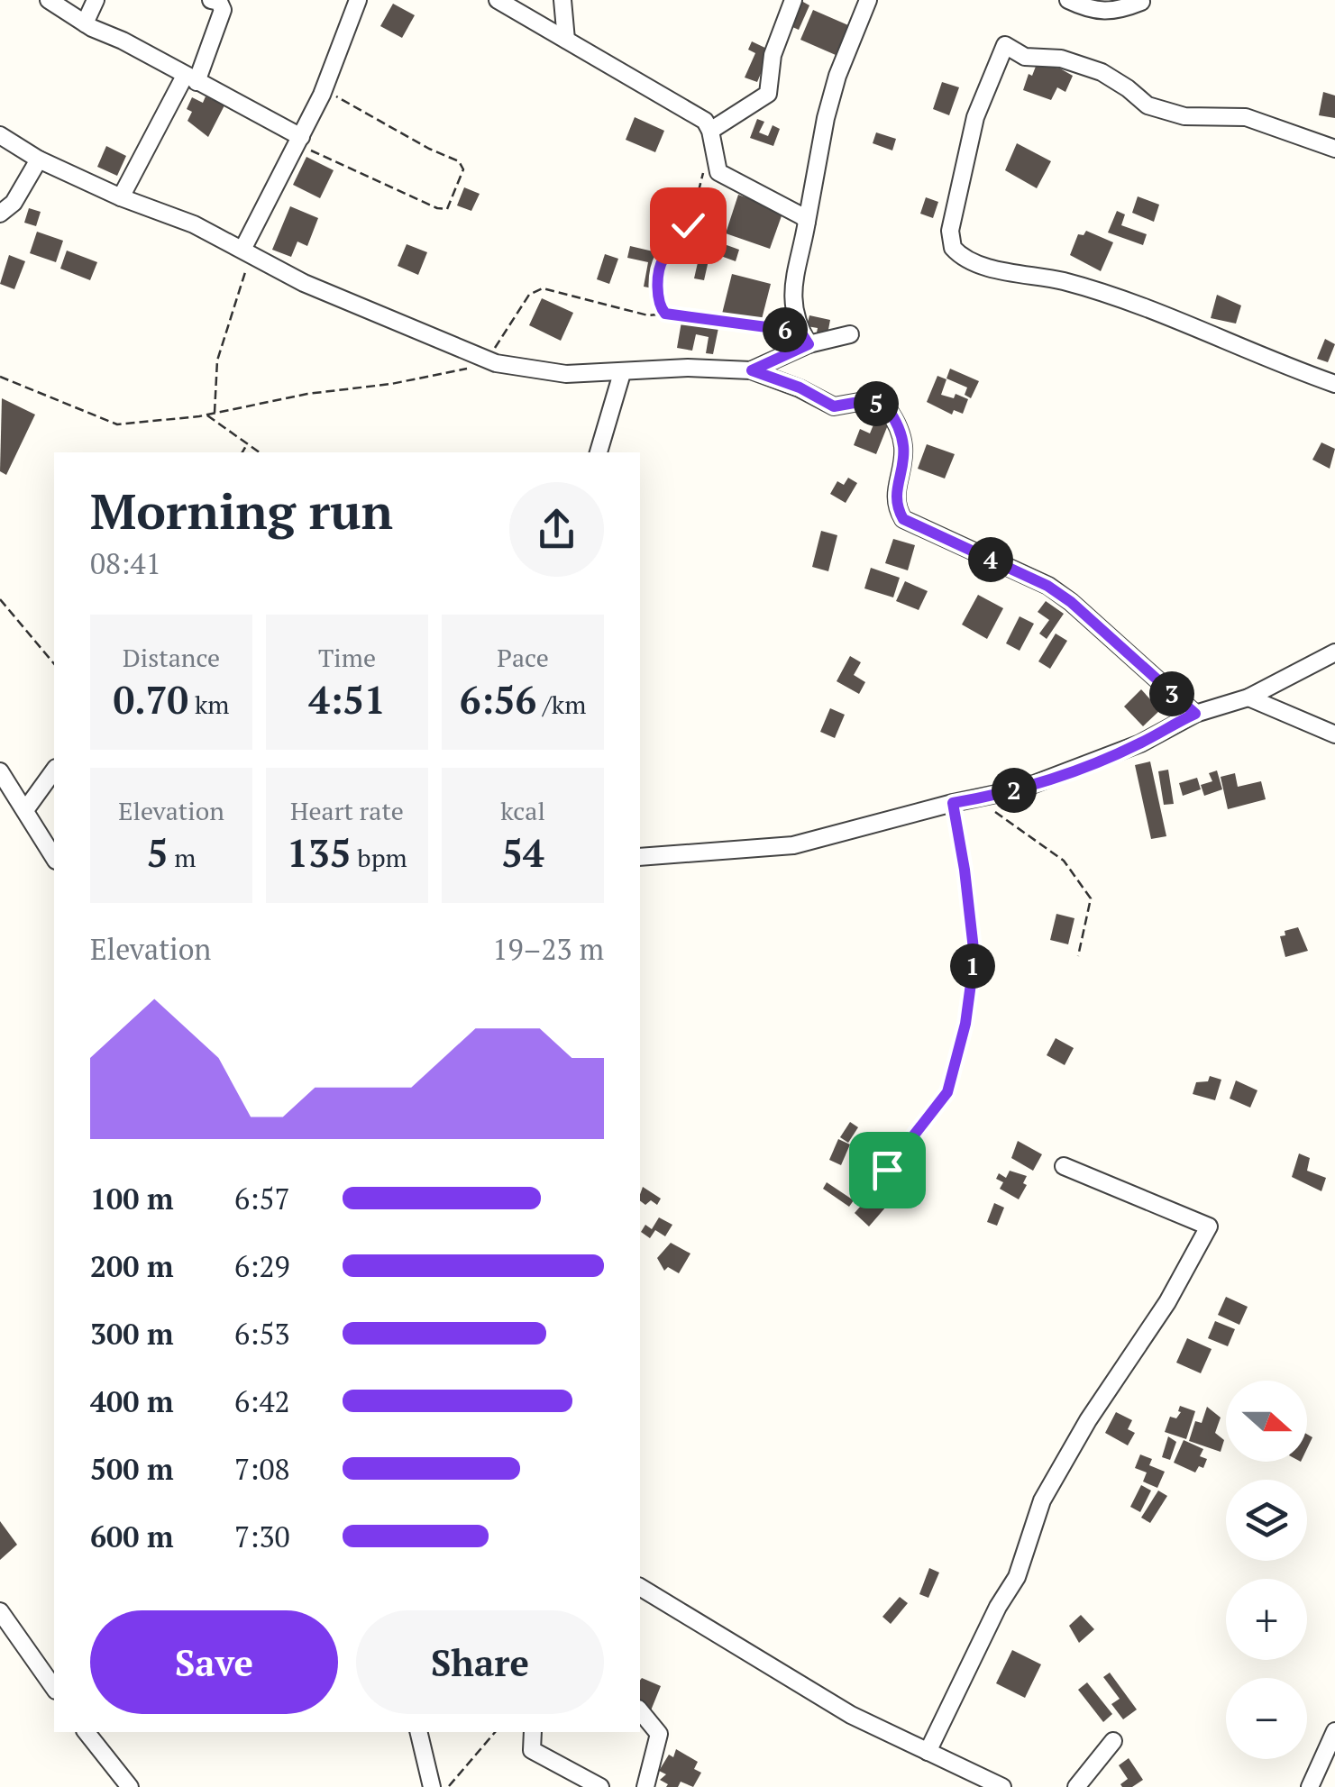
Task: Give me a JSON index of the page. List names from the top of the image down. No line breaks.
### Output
{"north":"right","page":{"pins":["6","5","4","3","2","1"],"heading":["Morning run","08:41"],"stats":[["Distance","0.70 km"],["Time","4:51"],["Pace","6:56 /km"],["Elevation","5 m"],["Heart rate","135 bpm"],["kcal","54"]],"chart":["Elevation","19–23 m"],"list":[{"name":"100 m","note":"6:57"},{"name":"200 m","note":"6:29"},{"name":"300 m","note":"6:53"},{"name":"400 m","note":"6:42"},{"name":"500 m","note":"7:08"},{"name":"600 m","note":"7:30"}],"map_buttons":["+","−"],"buttons":["Save","Share"]}}
